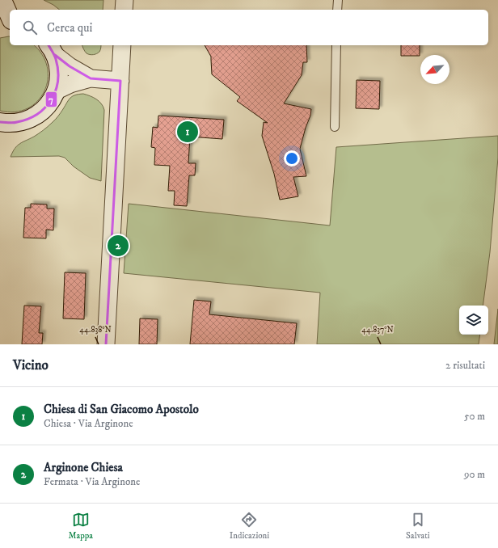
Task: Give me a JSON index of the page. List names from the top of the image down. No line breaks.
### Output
{"lines":["transit line 7"],"north":"bottom left","page":{"search":"Cerca qui","pins":["1","2"],"heading":["Vicino","2 risultati"],"list":[{"mark":"1","name":"Chiesa di San Giacomo Apostolo","note":"Chiesa · Via Arginone","value":"50 m"},{"mark":"2","name":"Arginone Chiesa","note":"Fermata · Via Arginone","value":"90 m"}],"nav":["Mappa","Indicazioni","Salvati"]},"coordinates":["44.838°N","44.837°N"]}
